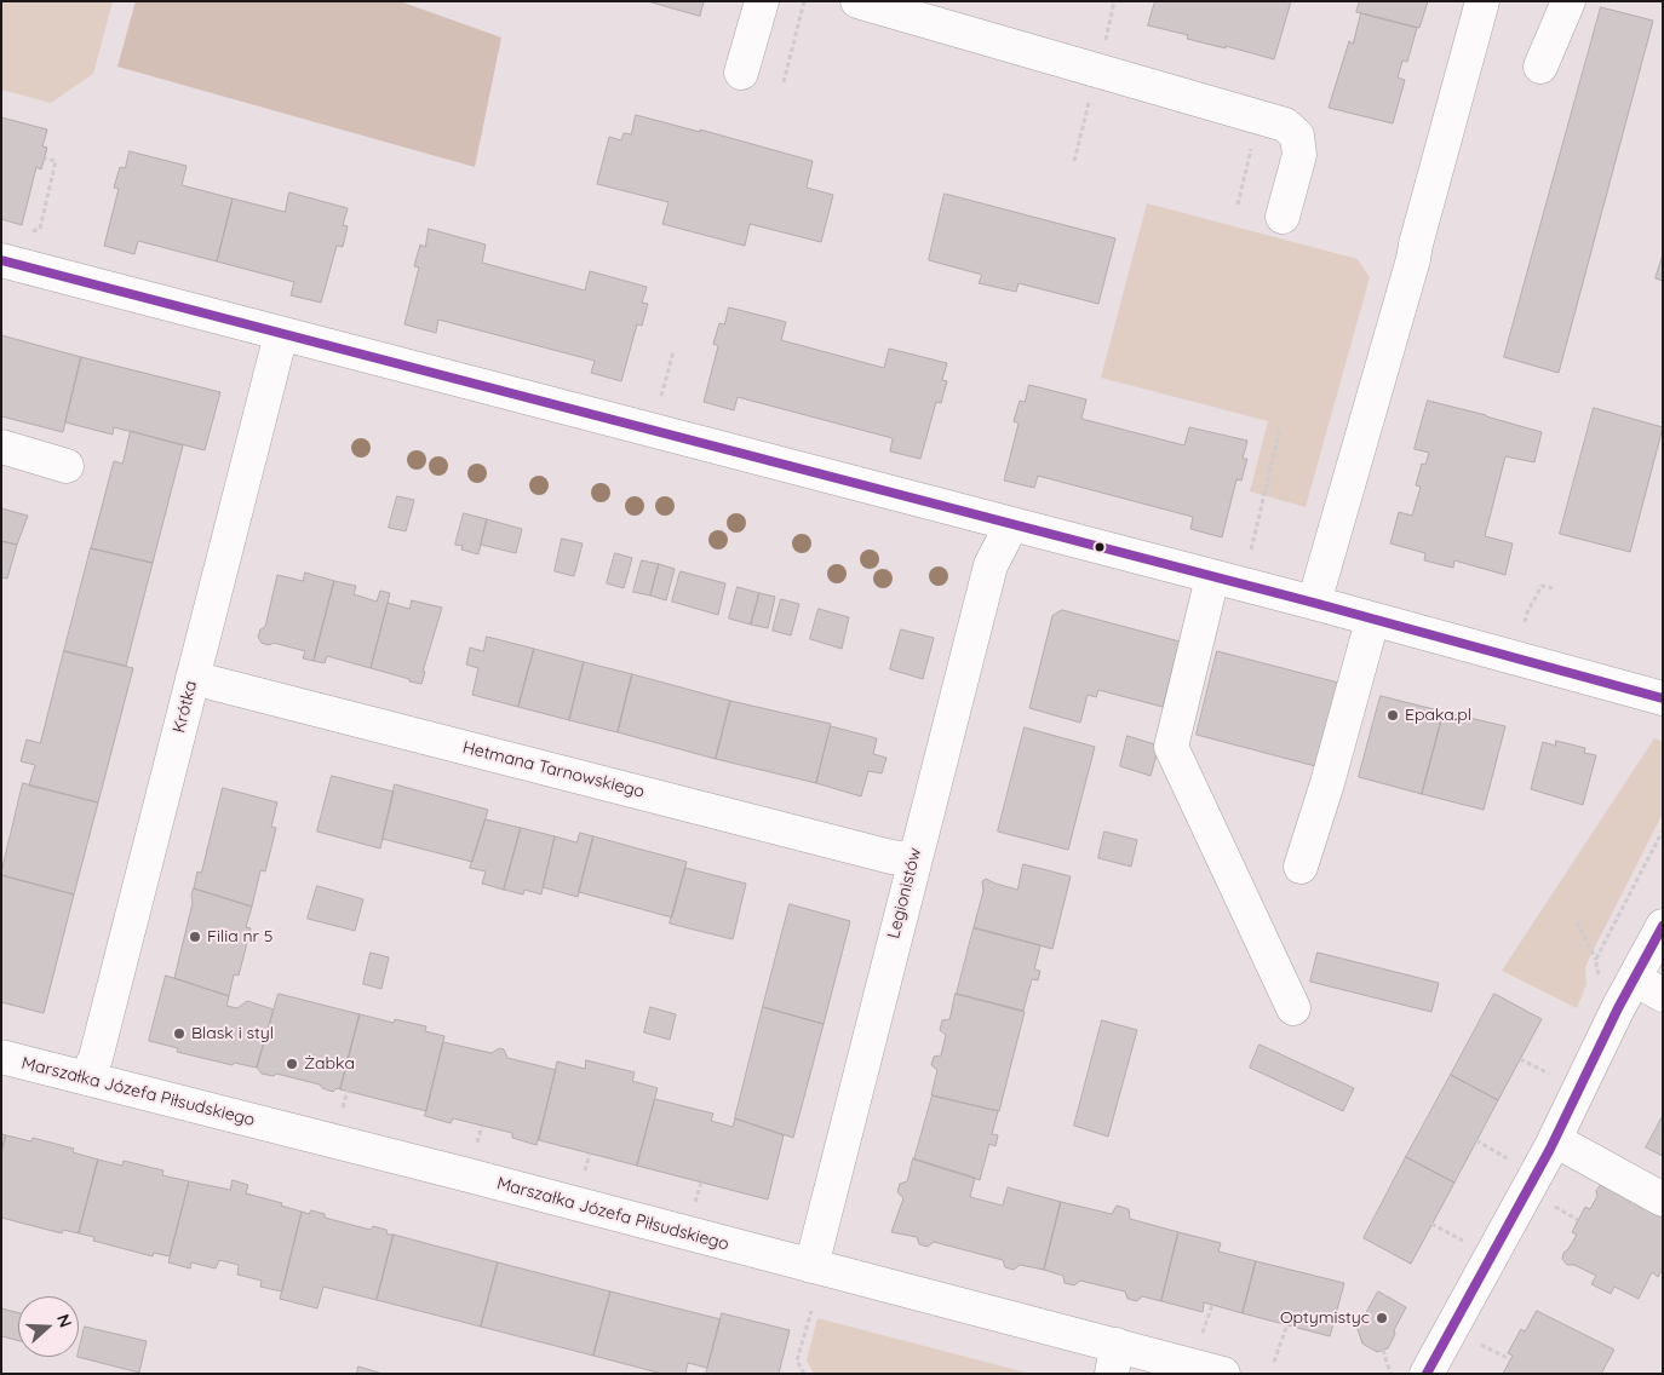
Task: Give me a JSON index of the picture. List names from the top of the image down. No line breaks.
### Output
{"streets":{"street":["Krótka","Hetmana Tarnowskiego","Legionistów","Marszałka Józefa Piłsudskiego"]},"crossings":[["Krótka","Hetmana Tarnowskiego"],["Krótka","Marszałka Józefa Piłsudskiego"],["Hetmana Tarnowskiego","Legionistów"],["Legionistów","Marszałka Józefa Piłsudskiego"]],"places":["Epaka.pl","Filia nr 5","Blask i styl","Żabka","Optymistyc"],"north":"right"}
